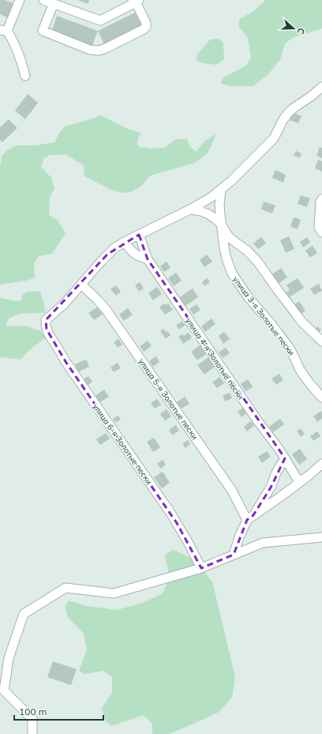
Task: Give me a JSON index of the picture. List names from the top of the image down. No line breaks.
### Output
{"streets":{"street":["улица 3-я Золотые пески","улица 4-я Золотые пески","улица 5-я Золотые пески","улица 6-я Золотые пески"]},"crossings":[["улица 5-я Золотые пески","улица 6-я Золотые пески"]],"scale_bar":"100 m","north":"right"}
